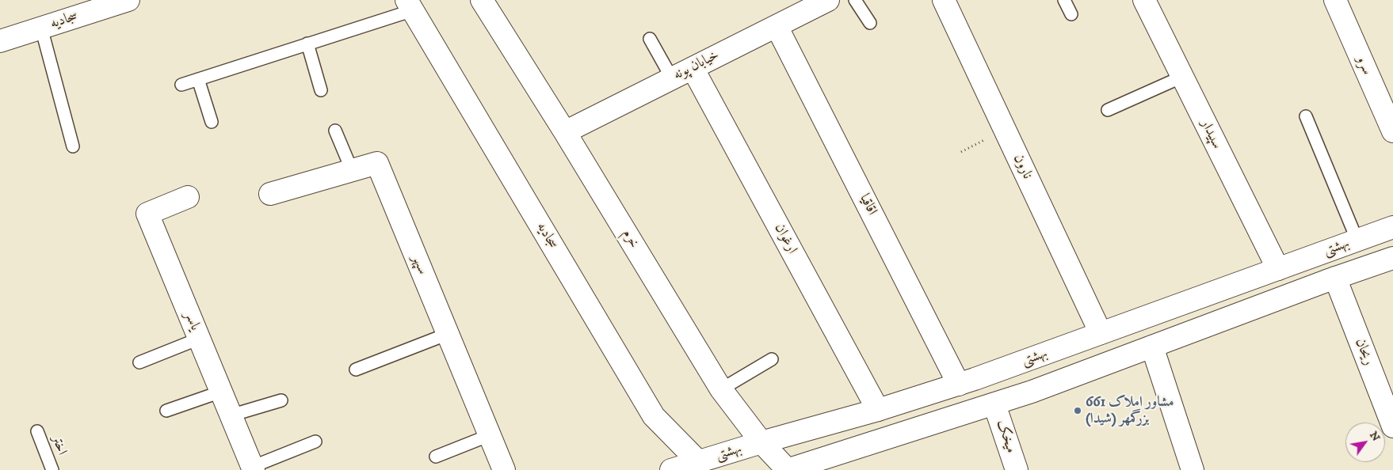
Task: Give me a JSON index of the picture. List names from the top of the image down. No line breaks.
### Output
{"streets":{"street":["سجادیه","خیابان پونه","سرو","سپیدار","نارون","اقاقیا","خرم","ارغوان","بهشتی","سپهر","یاسر","ریحان","میخک"],"lane":["اختر"]},"crossings":[["سجادیه","بهشتی"],["خیابان پونه","اقاقیا"],["خیابان پونه","خرم"],["خیابان پونه","ارغوان"],["سپیدار","بهشتی"],["نارون","بهشتی"],["اقاقیا","بهشتی"],["خرم","بهشتی"],["ارغوان","بهشتی"],["بهشتی","ریحان"],["بهشتی","میخک"]],"places":["مشاور املاک 661 بزرگمهر (شیدا)"],"north":"top right"}
